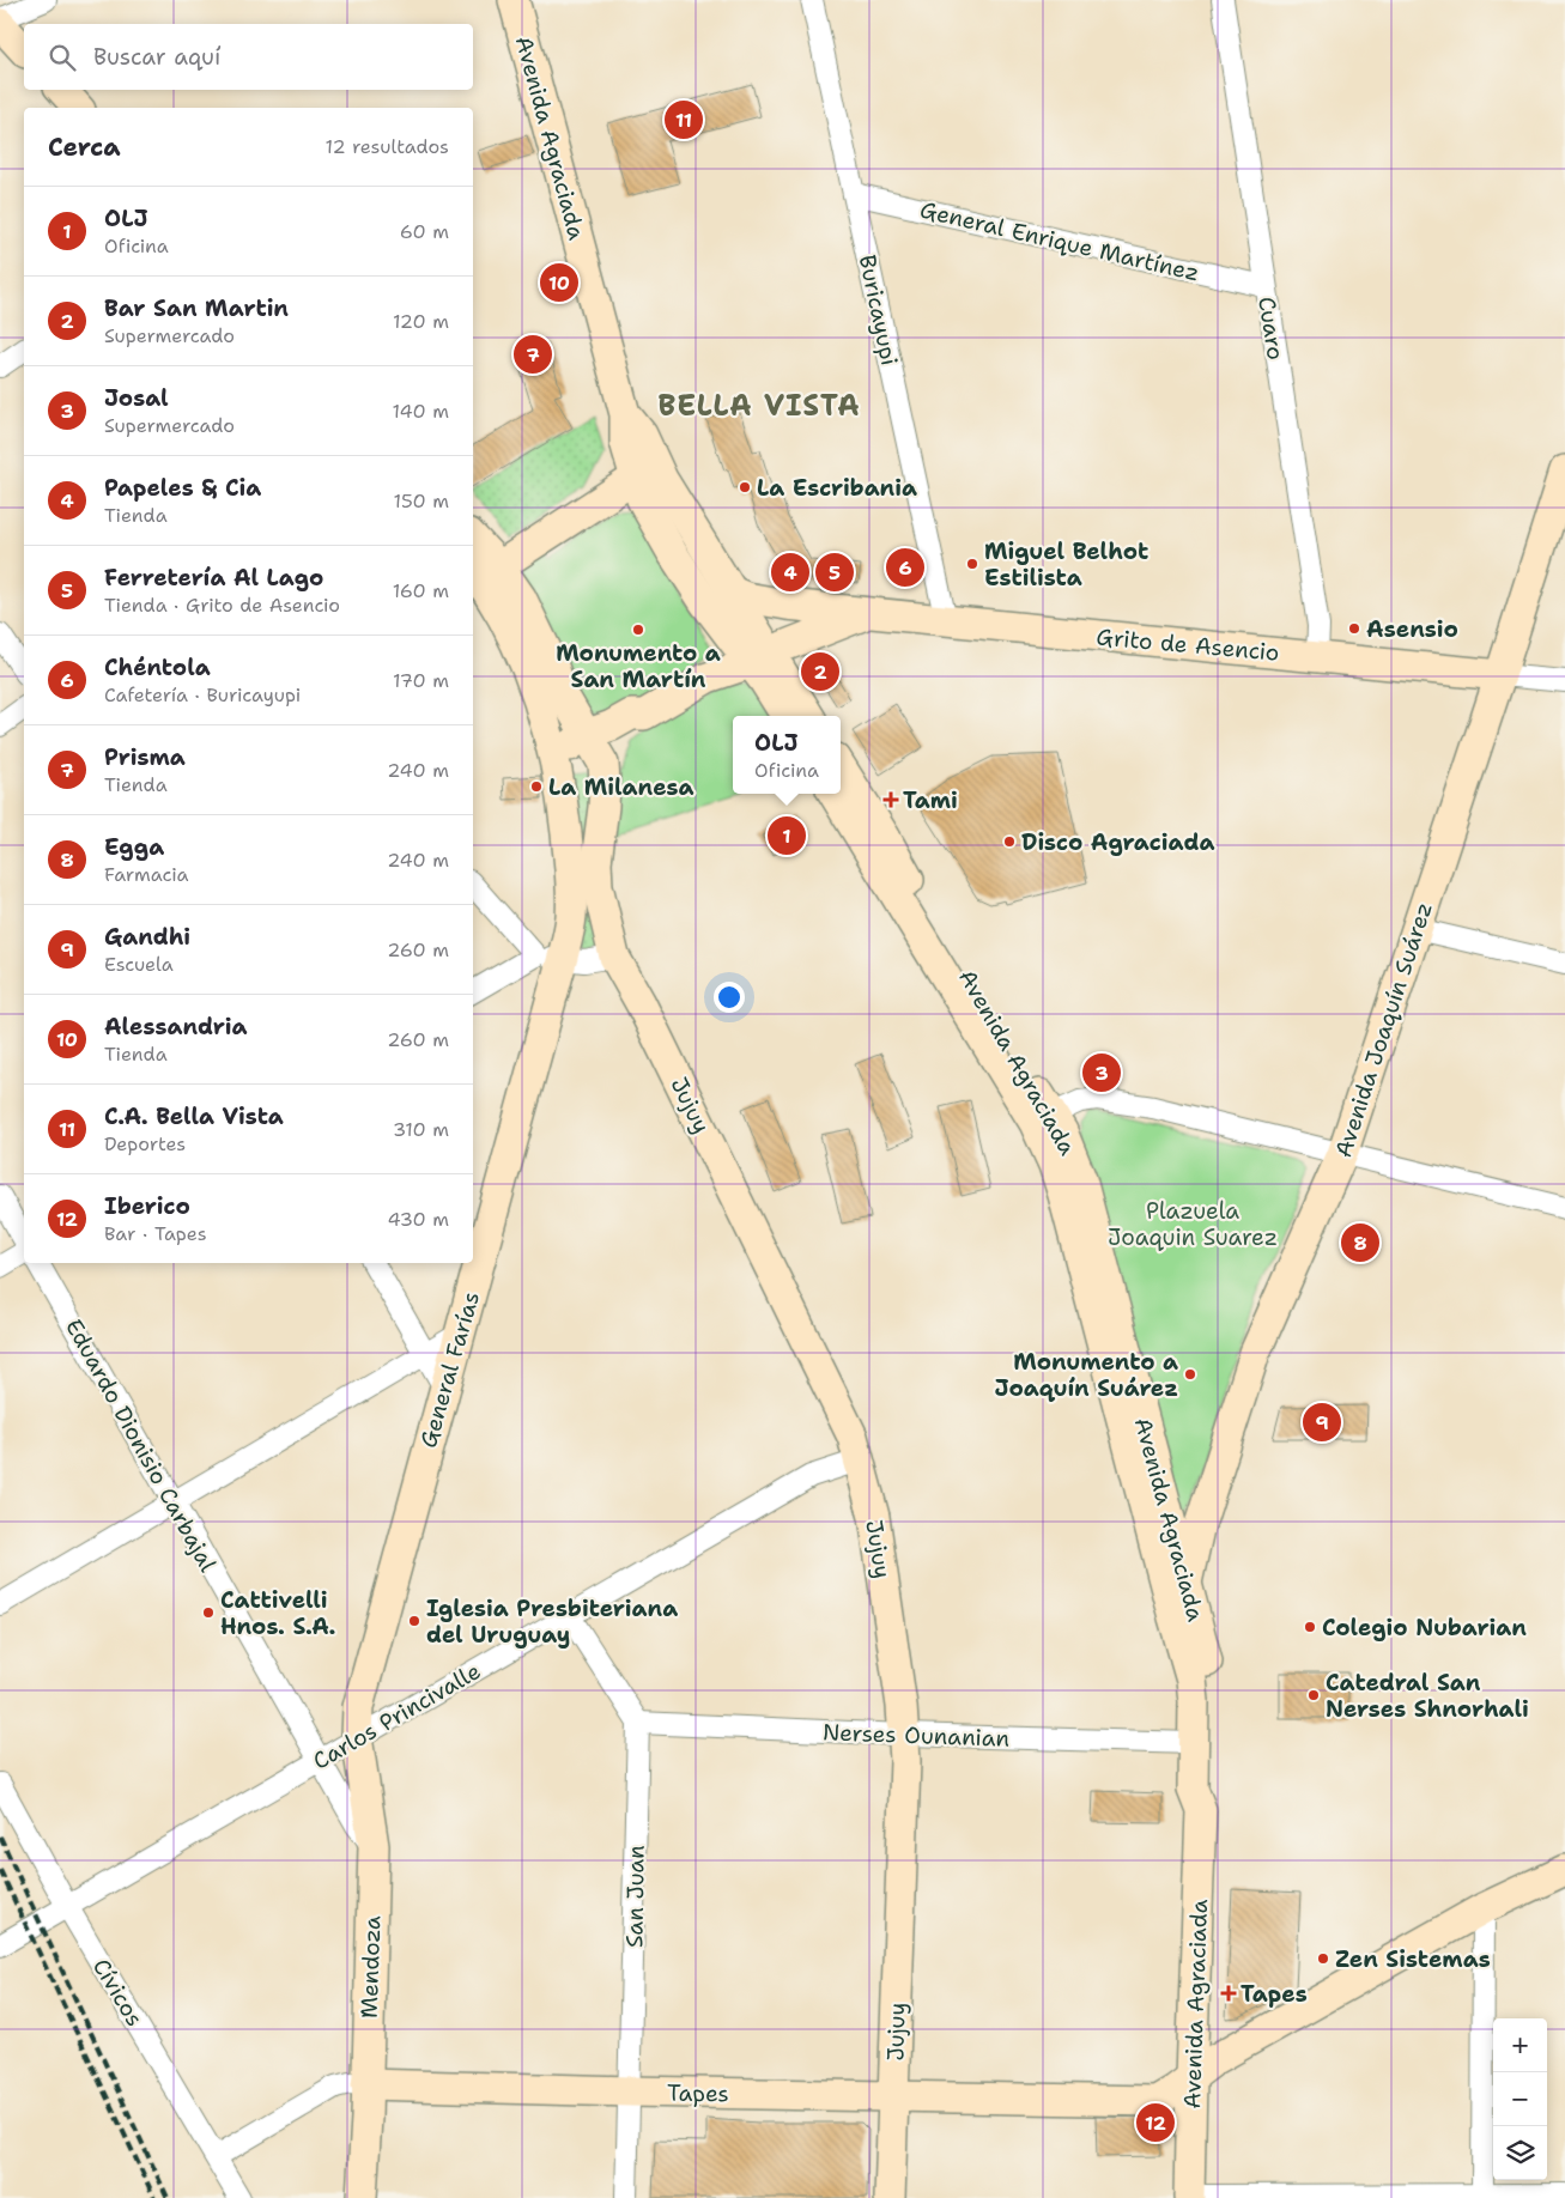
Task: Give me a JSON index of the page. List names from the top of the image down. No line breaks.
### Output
{"streets":{"street":["Avenida Agraciada","General Enrique Martínez","Buricayupi","Cuaro","Grito de Asencio","Avenida Joaquín Suárez","Jujuy","General Farías","Eduardo Dionisio Carbajal","Carlos Princivalle","Nerses Ounanian","San Juan","Mendoza","Cívicos","Tapes"]},"crossings":[["Avenida Agraciada","Grito de Asencio"],["Avenida Agraciada","Avenida Joaquín Suárez"],["Avenida Agraciada","Nerses Ounanian"],["Avenida Agraciada","Tapes"],["General Enrique Martínez","Buricayupi"],["General Enrique Martínez","Cuaro"],["Buricayupi","Grito de Asencio"],["Cuaro","Grito de Asencio"],["Grito de Asencio","Avenida Joaquín Suárez"],["Jujuy","Carlos Princivalle"],["Jujuy","Nerses Ounanian"],["Jujuy","Tapes"],["General Farías","Carlos Princivalle"],["General Farías","Mendoza"],["Eduardo Dionisio Carbajal","Carlos Princivalle"],["Eduardo Dionisio Carbajal","Mendoza"],["Carlos Princivalle","Mendoza"],["Carlos Princivalle","Cívicos"],["Nerses Ounanian","San Juan"],["San Juan","Tapes"],["Mendoza","Tapes"],["Cívicos","Tapes"]],"districts":["BELLA VISTA"],"parks":["Plazuela Joaquin Suarez"],"places":{"other":["La Escribania","Miguel Belhot Estilista","Asensio","Monumento a San Martín","La Milanesa","Disco Agraciada","Monumento a Joaquín Suárez","Cattivelli Hnos. S.A.","Iglesia Presbiteriana del Uruguay","Colegio Nubarian","Catedral San Nerses Shnorhali","Zen Sistemas"],"health":["Tami","Tapes"]},"page":{"search":"Buscar aquí","pins":["11","10","7","6","4","5","2","1","3","8","9","12"],"heading":["Cerca","12 resultados"],"list":[{"mark":"1","name":"OLJ","note":"Oficina","value":"60 m"},{"mark":"2","name":"Bar San Martin","note":"Supermercado","value":"120 m"},{"mark":"3","name":"Josal","note":"Supermercado","value":"140 m"},{"mark":"4","name":"Papeles & Cia","note":"Tienda","value":"150 m"},{"mark":"5","name":"Ferretería Al Lago","note":"Tienda · Grito de Asencio","value":"160 m"},{"mark":"6","name":"Chéntola","note":"Cafetería · Buricayupi","value":"170 m"},{"mark":"7","name":"Prisma","note":"Tienda","value":"240 m"},{"mark":"8","name":"Egga","note":"Farmacia","value":"240 m"},{"mark":"9","name":"Gandhi","note":"Escuela","value":"260 m"},{"mark":"10","name":"Alessandria","note":"Tienda","value":"260 m"},{"mark":"11","name":"C.A. Bella Vista","note":"Deportes","value":"310 m"},{"mark":"12","name":"Iberico","note":"Bar · Tapes","value":"430 m"}],"popup":["OLJ","Oficina"],"map_buttons":["+","−"]}}
